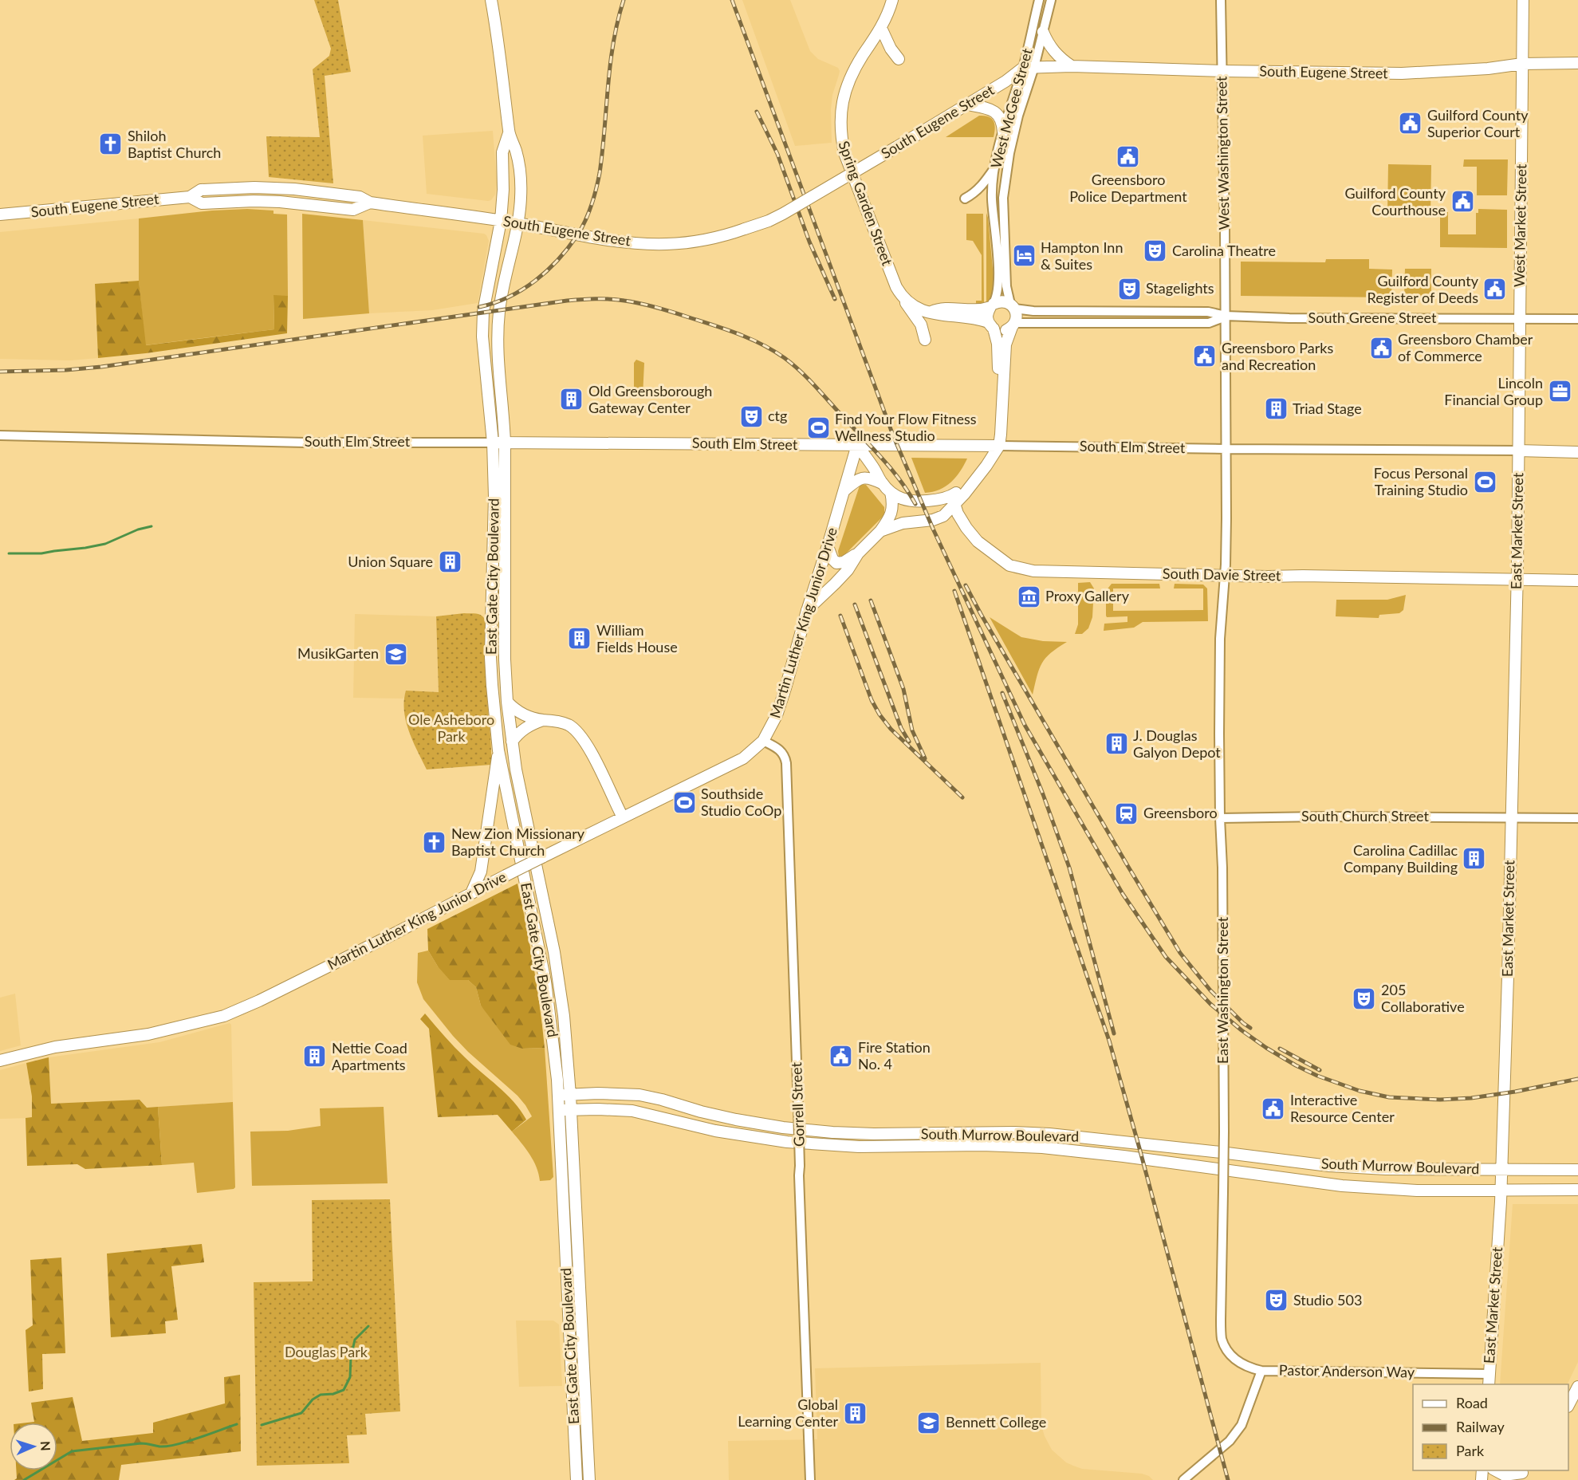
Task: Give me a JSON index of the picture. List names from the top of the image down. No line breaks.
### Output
{"streets":{"main road":["South Eugene Street","Spring Garden Street","West Market Street","South Elm Street","East Market Street","South Davie Street","East Gate City Boulevard","Martin Luther King Junior Drive","South Murrow Boulevard"],"street":["West McGee Street","West Washington Street","South Greene Street","South Church Street","East Washington Street","Gorrell Street","Pastor Anderson Way"]},"crossings":[["South Eugene Street","West McGee Street"],["South Eugene Street","West Washington Street"],["South Eugene Street","West Market Street"],["South Eugene Street","East Gate City Boulevard"],["West McGee Street","South Greene Street"],["West Washington Street","South Greene Street"],["West Washington Street","South Elm Street"],["West Washington Street","East Washington Street"],["West Market Street","South Greene Street"],["West Market Street","South Elm Street"],["West Market Street","East Market Street"],["South Elm Street","East Market Street"],["South Elm Street","East Gate City Boulevard"],["South Elm Street","Martin Luther King Junior Drive"],["South Elm Street","East Washington Street"],["East Market Street","South Davie Street"],["East Market Street","South Church Street"],["East Market Street","South Murrow Boulevard"],["East Market Street","Pastor Anderson Way"],["South Davie Street","East Washington Street"],["East Gate City Boulevard","South Murrow Boulevard"],["Martin Luther King Junior Drive","Gorrell Street"],["South Church Street","East Washington Street"],["East Washington Street","Pastor Anderson Way"]],"parks":["Ole Asheboro Park","Douglas Park"],"places":{"public building":["Guilford County Superior Court","Greensboro Police Department","Guilford County Courthouse","Guilford County Register of Deeds","Greensboro Chamber of Commerce","Greensboro Parks and Recreation","Fire Station No. 4","Interactive Resource Center"],"church":["Shiloh Baptist Church","New Zion Missionary Baptist Church"],"theatre":["Carolina Theatre","Stagelights","ctg","205 Collaborative","Studio 503"],"hotel":["Hampton Inn & Suites"],"office":["Lincoln Financial Group"],"building":["Old Greensborough Gateway Center","Triad Stage","Union Square","William Fields House","J. Douglas Galyon Depot","Carolina Cadillac Company Building","Nettie Coad Apartments","Global Learning Center"],"sports":["Find Your Flow Fitness Wellness Studio","Focus Personal Training Studio","Southside Studio CoOp"],"museum":["Proxy Gallery"],"school or university":["MusikGarten","Bennett College"],"station":["Greensboro"]},"legend":["Road","Railway","Park"],"north":"right"}
